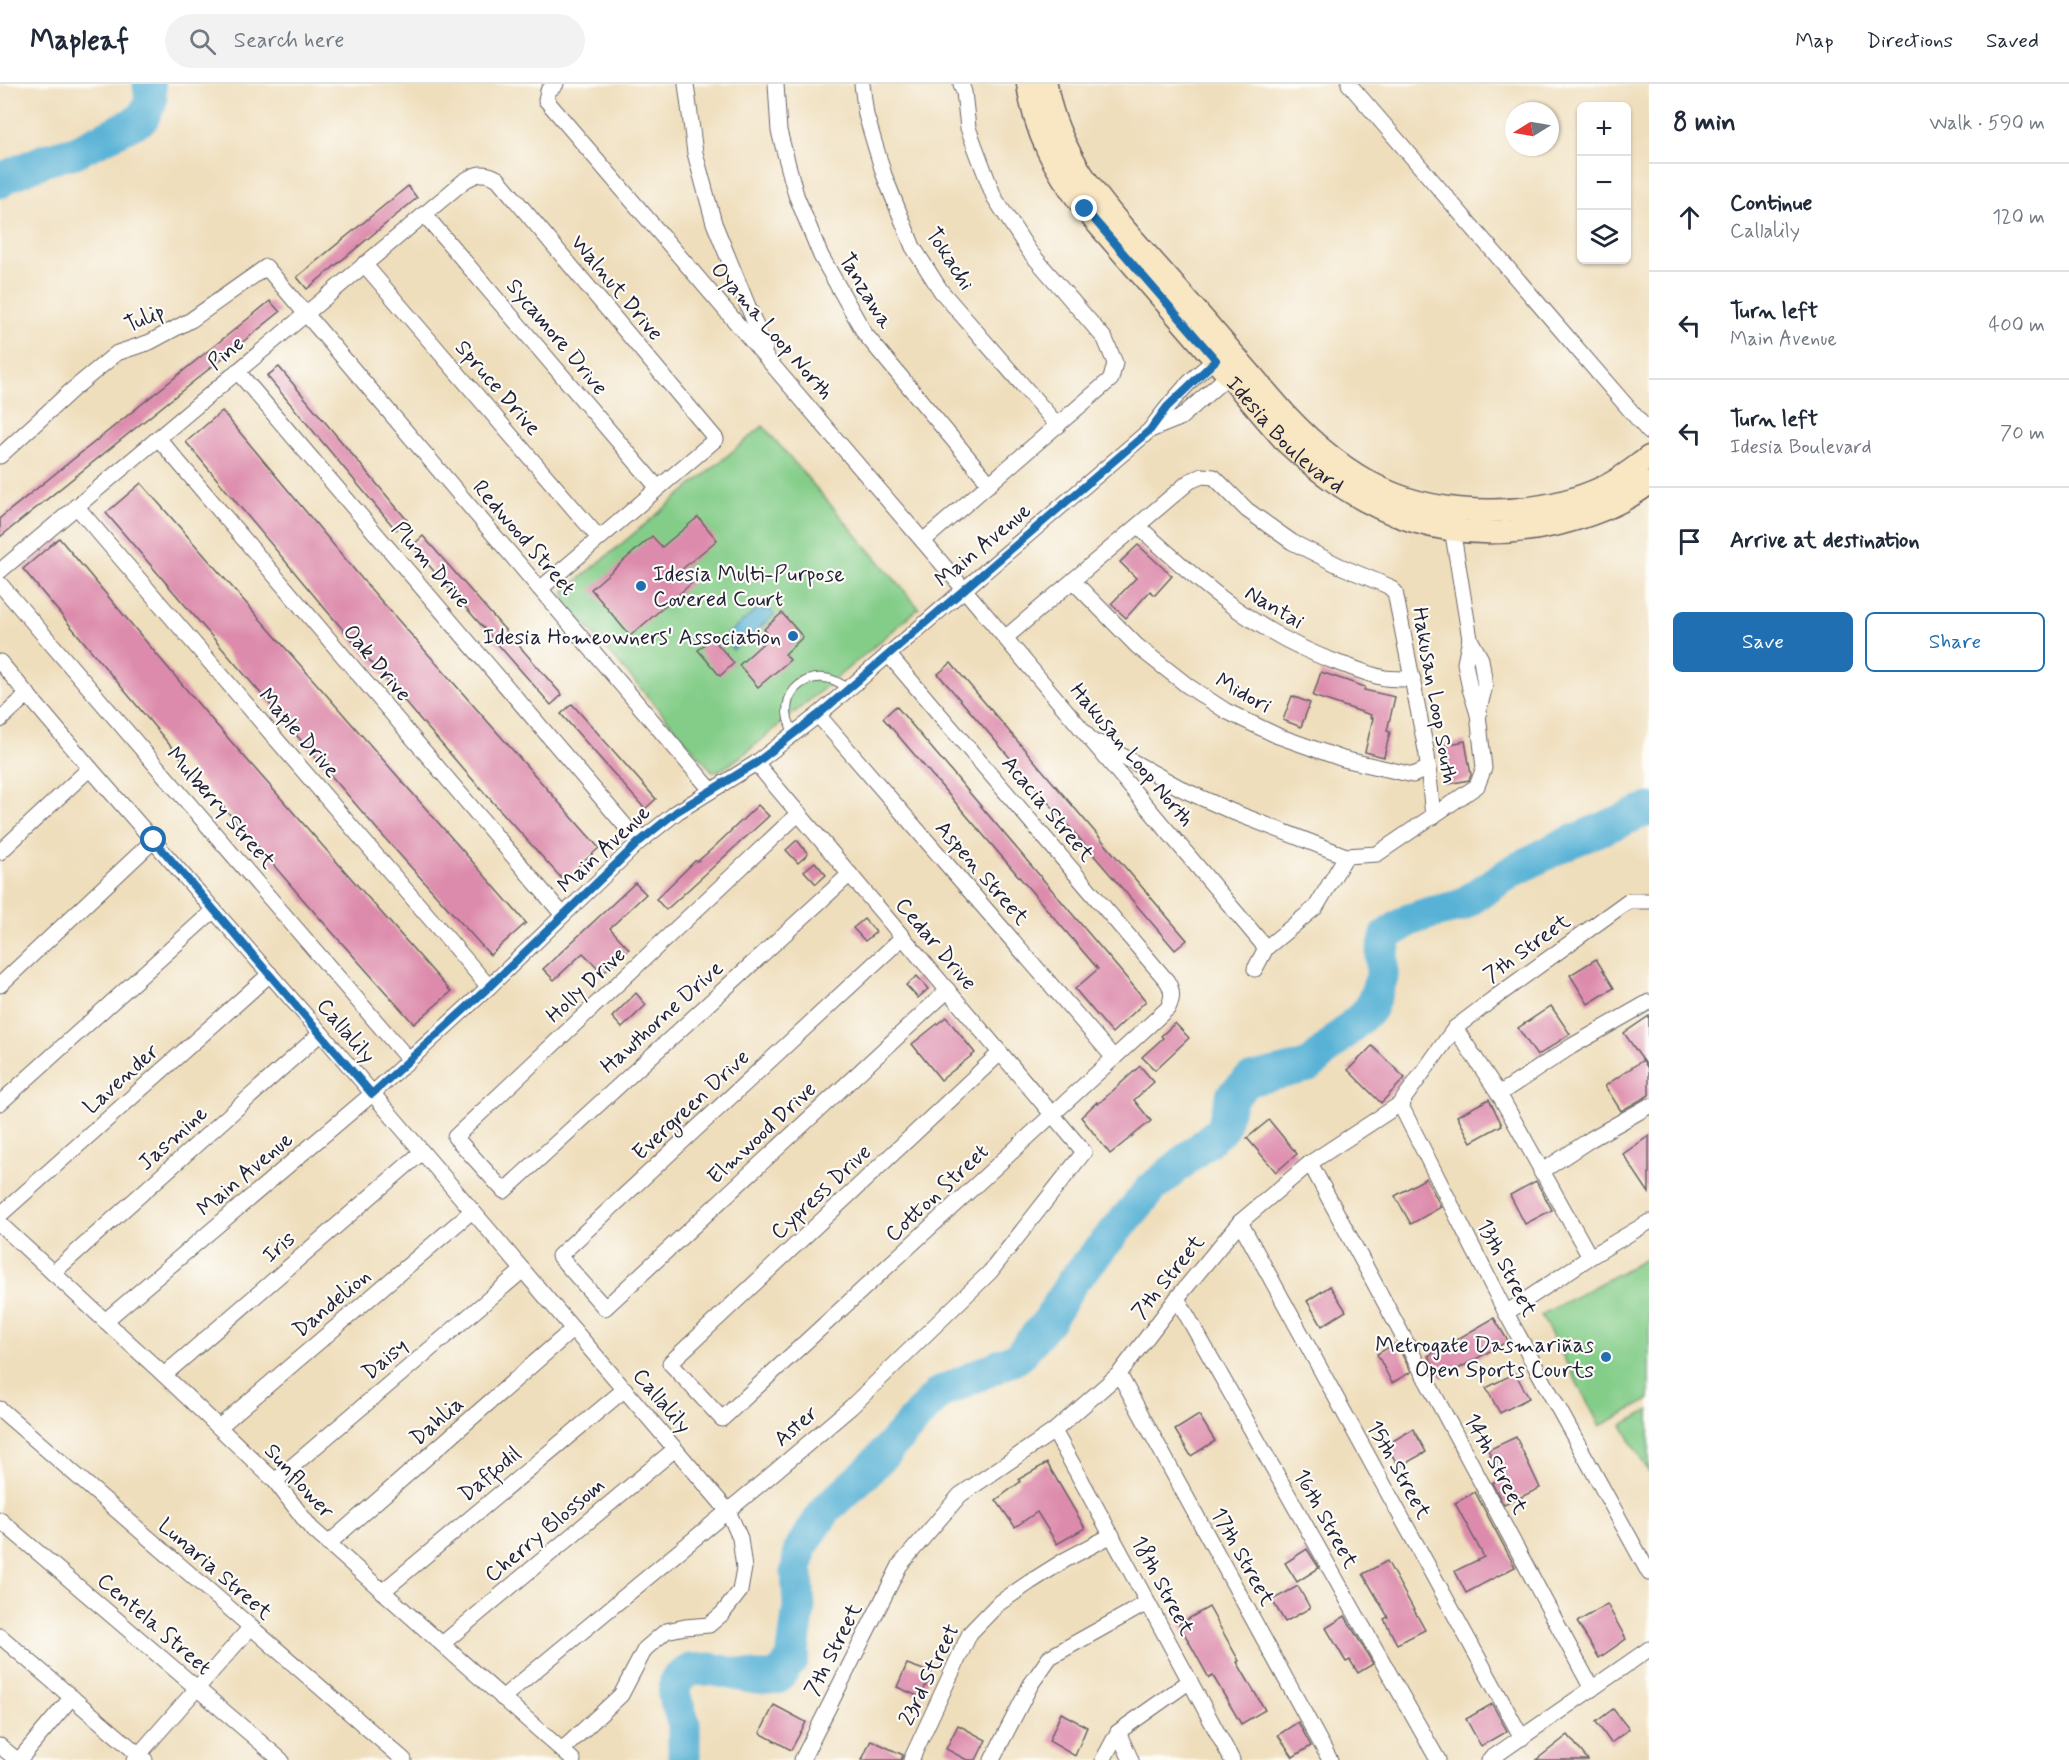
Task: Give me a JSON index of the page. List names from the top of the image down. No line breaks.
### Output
{"streets":{"street":["Tokachi","Walnut Drive","Tanzawa","Tulip","Oyama Loop North","Sycamore Drive","Pine","Spruce Drive","Idesia Boulevard","Redwood Street","Main Avenue","Plum Drive","Nantai","Oak Drive","Midori","Hakusan Loop South","Maple Drive","Hakusan Loop North","Mulberry Street","Acacia Street","Aspen Street","Cedar Drive","7th Street","Holly Drive","Hawthorne Drive","Callalily","Lavender","Evergreen Drive","Elmwood Drive","Jasmine","Cypress Drive","Cotton Street","Iris","13th Street","Dandelion","Daisy","Dahlia","Aster","14th Street","15th Street","Daffodil","Sunflower","16th Street","Cherry Blossom","17th Street","Lunaria Street","18th Street","Centela Street","23rd Street"]},"crossings":[["Walnut Drive","Sycamore Drive"],["Walnut Drive","Pine"],["Tulip","Pine"],["Tulip","Redwood Street"],["Oyama Loop North","Main Avenue"],["Oyama Loop North","Hakusan Loop North"],["Sycamore Drive","Pine"],["Pine","Spruce Drive"],["Pine","Redwood Street"],["Pine","Plum Drive"],["Pine","Oak Drive"],["Pine","Maple Drive"],["Idesia Boulevard","Main Avenue"],["Redwood Street","Main Avenue"],["Main Avenue","Plum Drive"],["Main Avenue","Oak Drive"],["Main Avenue","Maple Drive"],["Main Avenue","Hakusan Loop North"],["Main Avenue","Mulberry Street"],["Main Avenue","Acacia Street"],["Main Avenue","Aspen Street"],["Main Avenue","Cedar Drive"],["Main Avenue","Callalily"],["Main Avenue","Sunflower"],["Nantai","Hakusan Loop South"],["Midori","Hakusan Loop South"],["Acacia Street","Cotton Street"],["Aspen Street","Cotton Street"],["Cedar Drive","Holly Drive"],["Cedar Drive","Hawthorne Drive"],["Cedar Drive","Evergreen Drive"],["Cedar Drive","Elmwood Drive"],["Cedar Drive","Cypress Drive"],["Cedar Drive","Cotton Street"],["Cedar Drive","Aster"],["7th Street","13th Street"],["7th Street","14th Street"],["7th Street","15th Street"],["7th Street","16th Street"],["7th Street","17th Street"],["7th Street","18th Street"],["Holly Drive","Hawthorne Drive"],["Callalily","Lavender"],["Callalily","Jasmine"],["Callalily","Iris"],["Callalily","Dandelion"],["Callalily","Daisy"],["Callalily","Dahlia"],["Callalily","Aster"],["Callalily","Daffodil"],["Callalily","Sunflower"],["Callalily","Cherry Blossom"],["Evergreen Drive","Elmwood Drive"],["Jasmine","Sunflower"],["Cypress Drive","Cotton Street"],["Iris","Sunflower"],["Dandelion","Sunflower"],["Daisy","Sunflower"],["Dahlia","Sunflower"],["Aster","Sunflower"],["Daffodil","Sunflower"],["Sunflower","Cherry Blossom"],["18th Street","23rd Street"]],"places":["Idesia Multi-Purpose Covered Court","Idesia Homeowners' Association","Metrogate Dasmariñas Open Sports Courts"],"north":"left","page":{"header":"Mapleaf","search":"Search here","nav":["Map","Directions","Saved"],"heading":["8 min","Walk · 590 m"],"map_buttons":["+","−"],"list":[["Continue","Callalily","120 m"],["Turn left","Main Avenue","400 m"],["Turn left","Idesia Boulevard","70 m"],"Arrive at destination"],"buttons":["Save","Share"]}}
